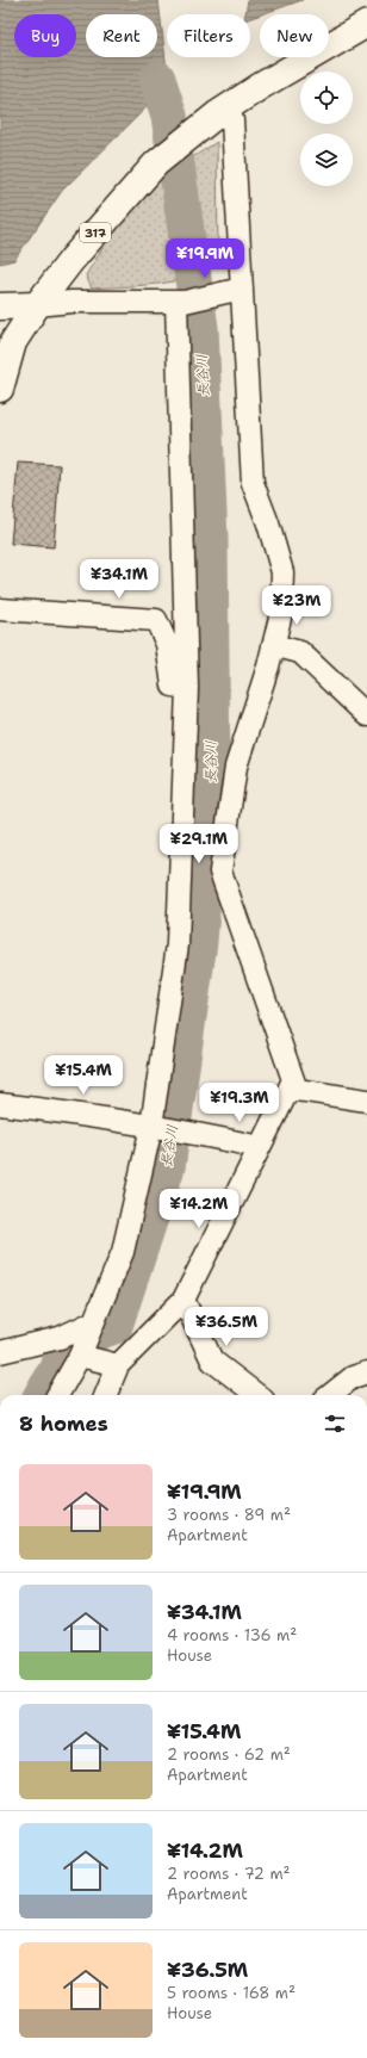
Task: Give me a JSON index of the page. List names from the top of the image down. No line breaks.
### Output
{"streets":{"main road":["317"]},"water":["長谷川"],"page":{"chip":["Buy","Rent","Filters","New"],"price":["¥19.9M","¥34.1M","¥23M","¥29.1M","¥15.4M","¥19.3M","¥14.2M","¥36.5M"],"heading":"8 homes","list":[{"name":"¥19.9M","note":"3 rooms · 89 m² · Apartment"},{"name":"¥34.1M","note":"4 rooms · 136 m² · House"},{"name":"¥15.4M","note":"2 rooms · 62 m² · Apartment"},{"name":"¥14.2M","note":"2 rooms · 72 m² · Apartment"},{"name":"¥36.5M","note":"5 rooms · 168 m² · House"}]}}
